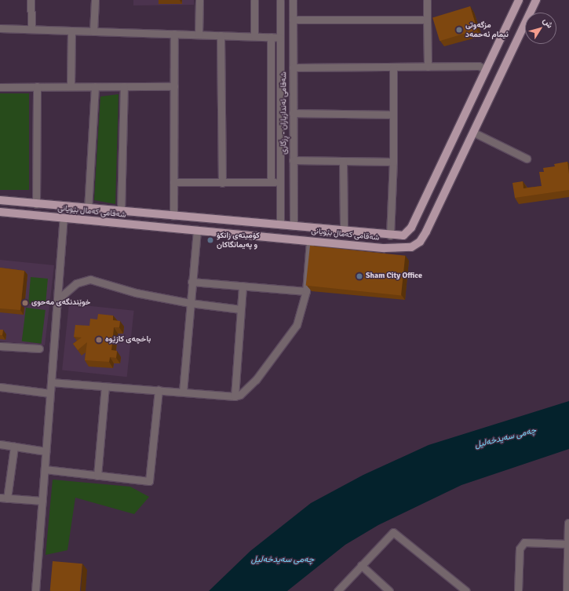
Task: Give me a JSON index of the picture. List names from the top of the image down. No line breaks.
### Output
{"streets":{"main road":["شەقامی کەمال بێویانی"],"street":["شەقامی ئەندازیاران - ڕزگاری"]},"crossings":[["شەقامی ئەندازیاران - ڕزگاری","شەقامی کەمال بێویانی"]],"water":["چەمی سەیدخەلیل"],"places":["مزگەوتی ئیمام ئەحمەد","کۆمیتەی زانکۆ و پەیمانگاکان","Sham City Office","خوێندنگەی مەحوی","باخچەی کازێوە"],"north":"top right"}
